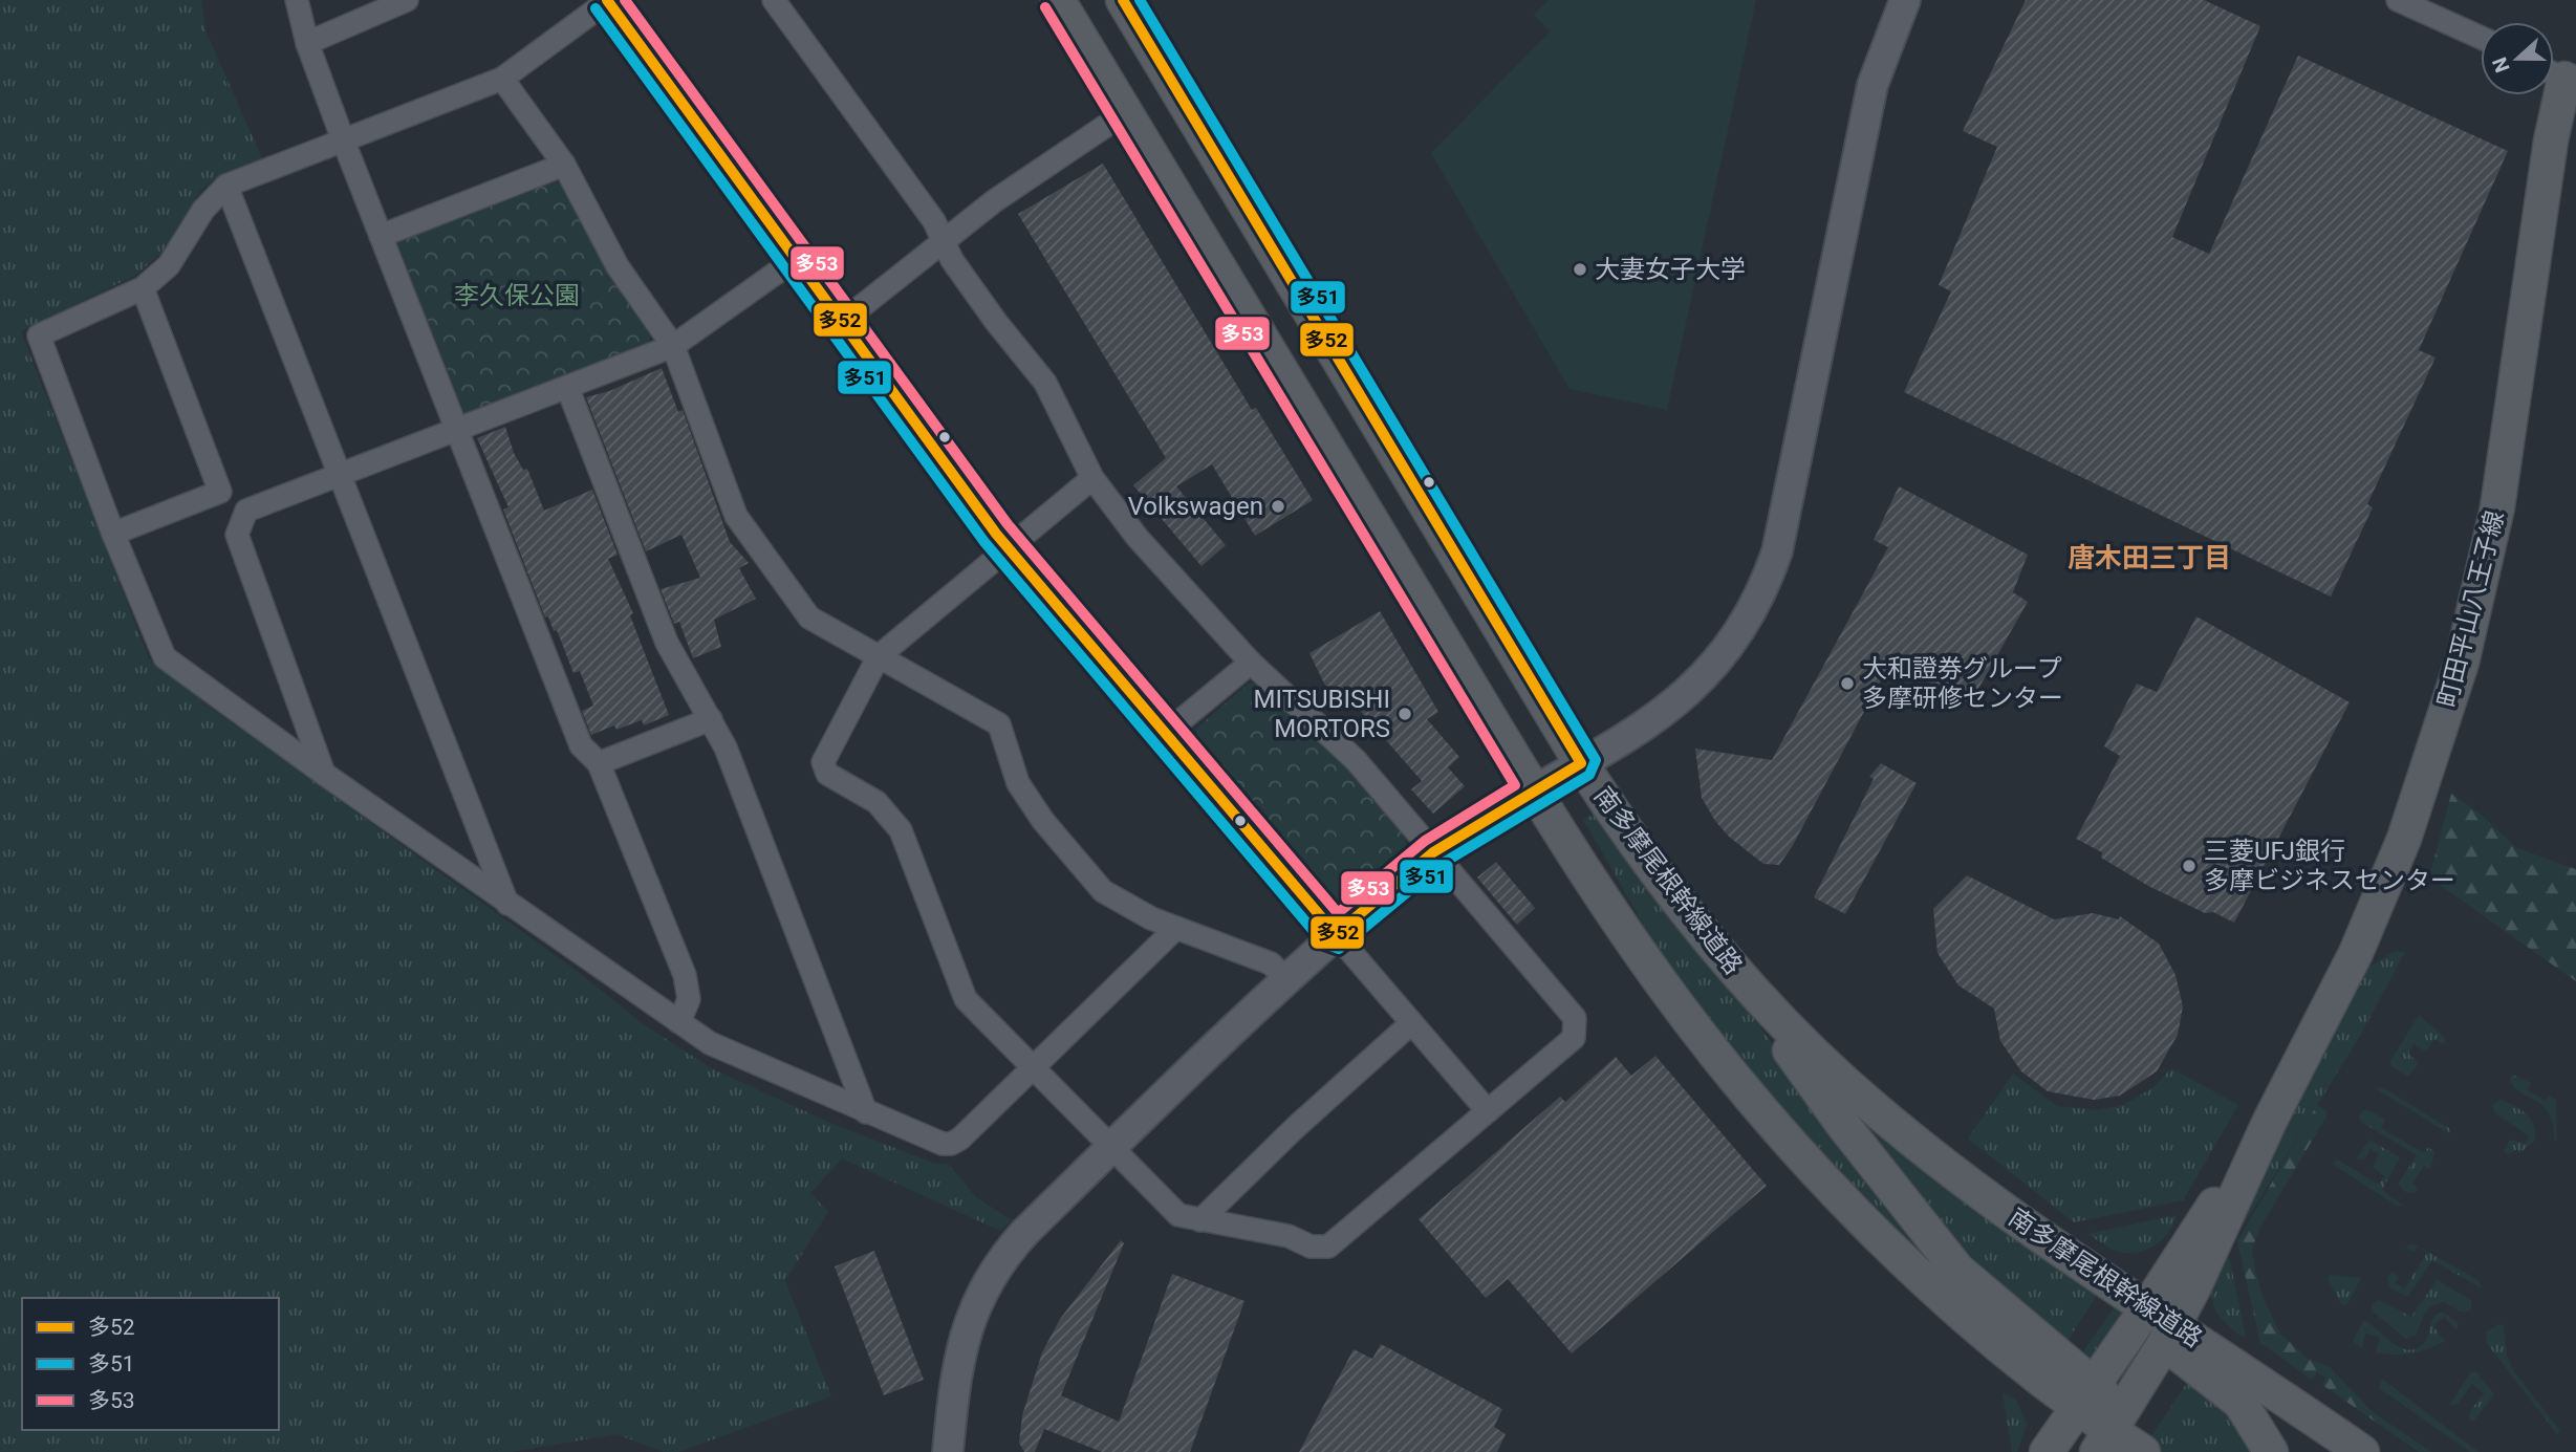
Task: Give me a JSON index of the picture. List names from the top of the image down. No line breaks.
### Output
{"streets":{"main road":["町田平山八王子線","南多摩尾根幹線道路"]},"crossings":[["町田平山八王子線","南多摩尾根幹線道路"]],"districts":["唐木田三丁目"],"parks":["李久保公園"],"places":["大妻女子大学","Volkswagen","大和證券グループ 多摩研修センター","MITSUBISHI MORTORS","三菱UFJ銀行 多摩ビジネスセンター"],"lines":["transit line 多52","transit line 多51","transit line 多53"],"legend":["多52","多51","多53"],"north":"left"}
